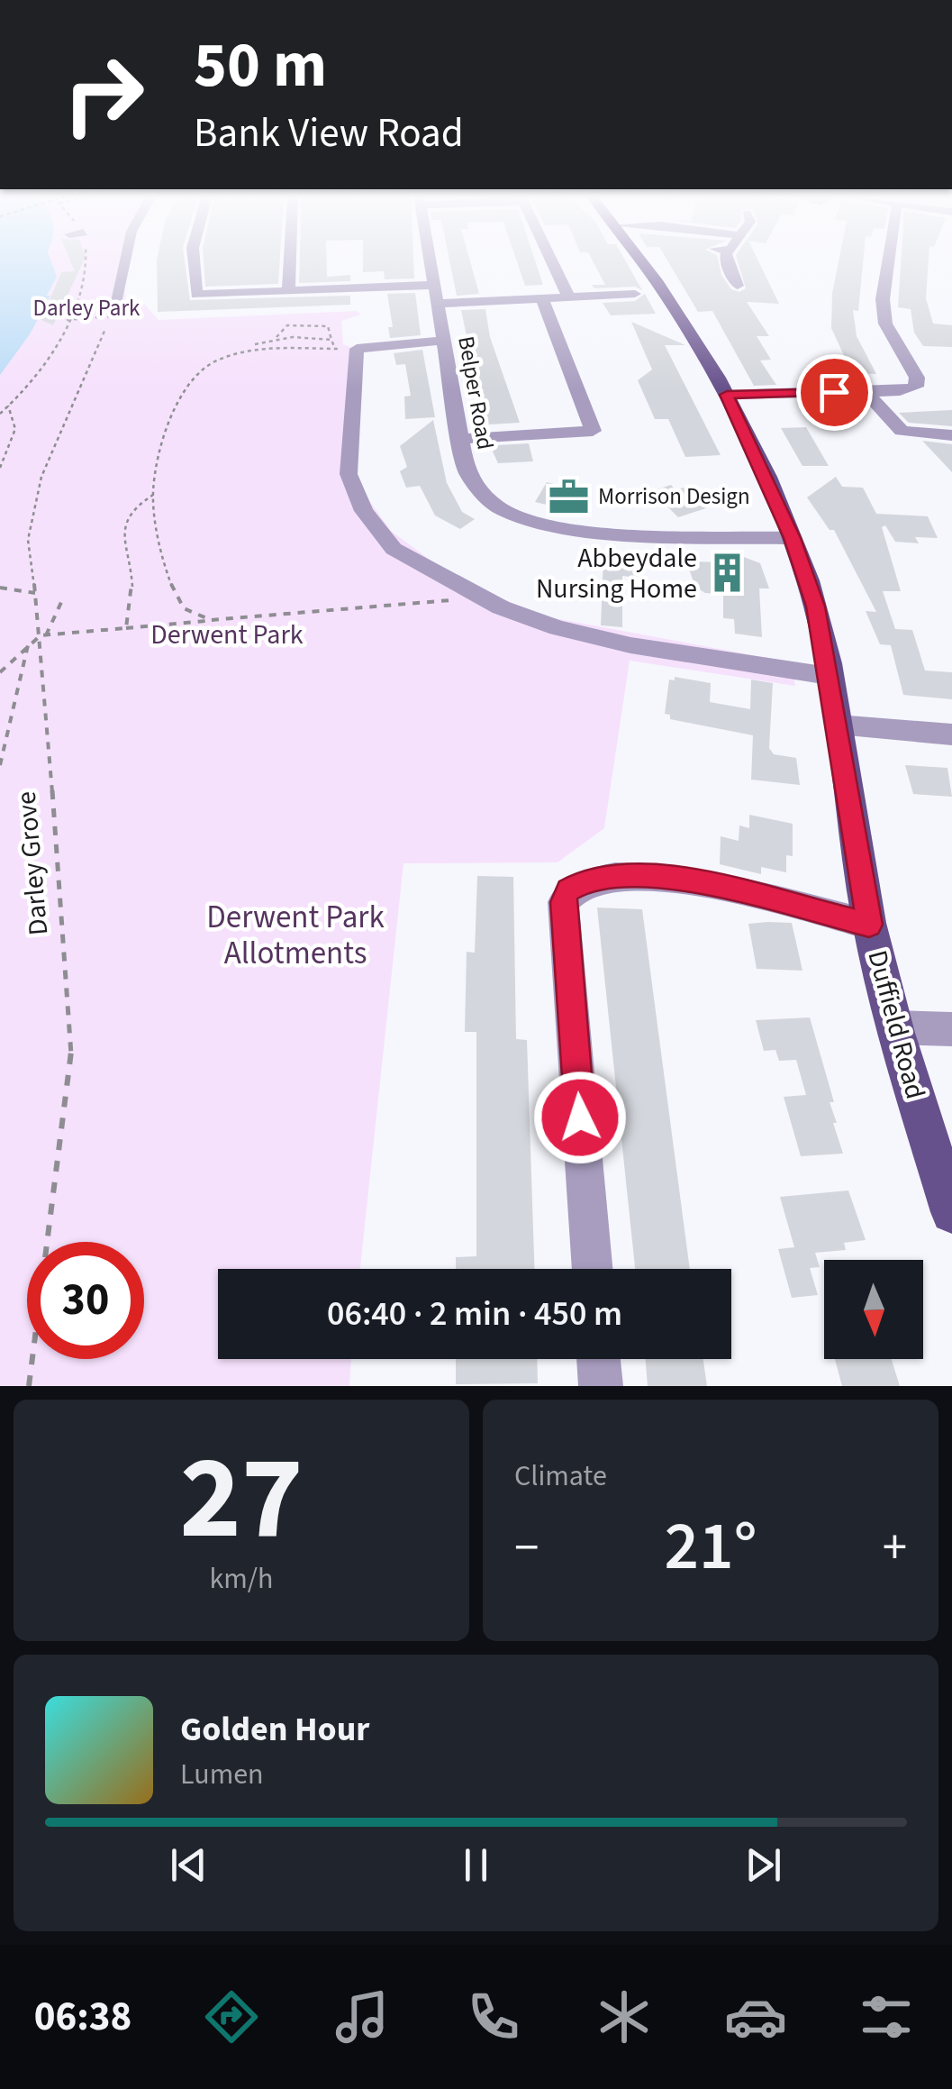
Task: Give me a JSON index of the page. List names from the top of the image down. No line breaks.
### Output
{"streets":{"main road":["Duffield Road"],"street":["Belper Road"],"path":["Darley Grove"]},"crossings":[["Belper Road","Duffield Road"]],"parks":["Darley Park","Derwent Park","Derwent Park Allotments"],"places":{"office":["Morrison Design"],"building":["Abbeydale Nursing Home"]},"north":"bottom","page":{"turn":["50 m","Bank View Road"],"limit":"30","trip":"06:40 · 2 min · 450 m","tile":[["27","km/h"],"Climate"],"heat":["−","21°","+"],"song":["Golden Hour","Lumen"],"tabs":"06:38"}}
